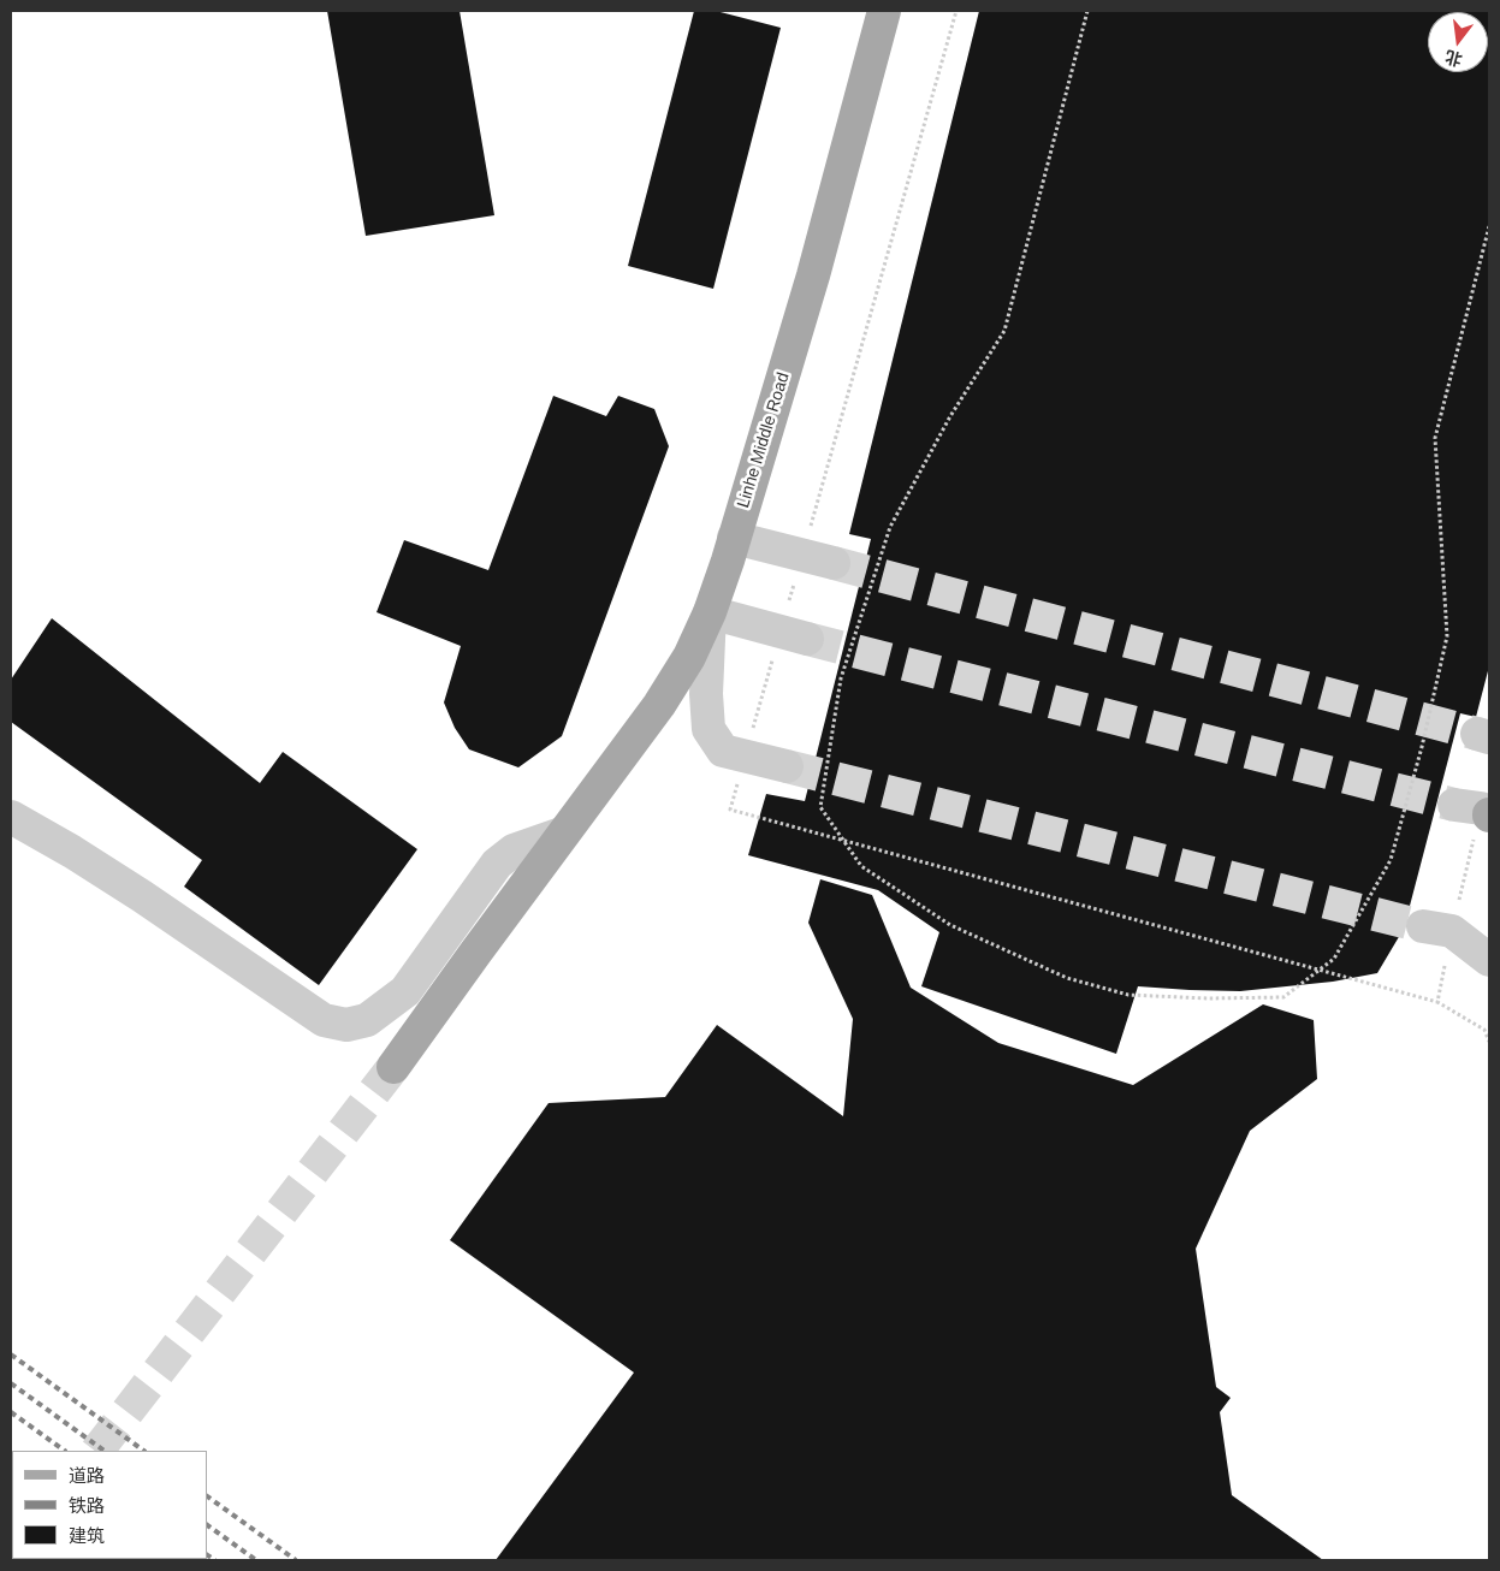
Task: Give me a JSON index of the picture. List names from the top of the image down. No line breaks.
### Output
{"streets":{"main road":["Linhe Middle Road"]},"legend":["道路","铁路","建筑"],"north":"bottom"}
